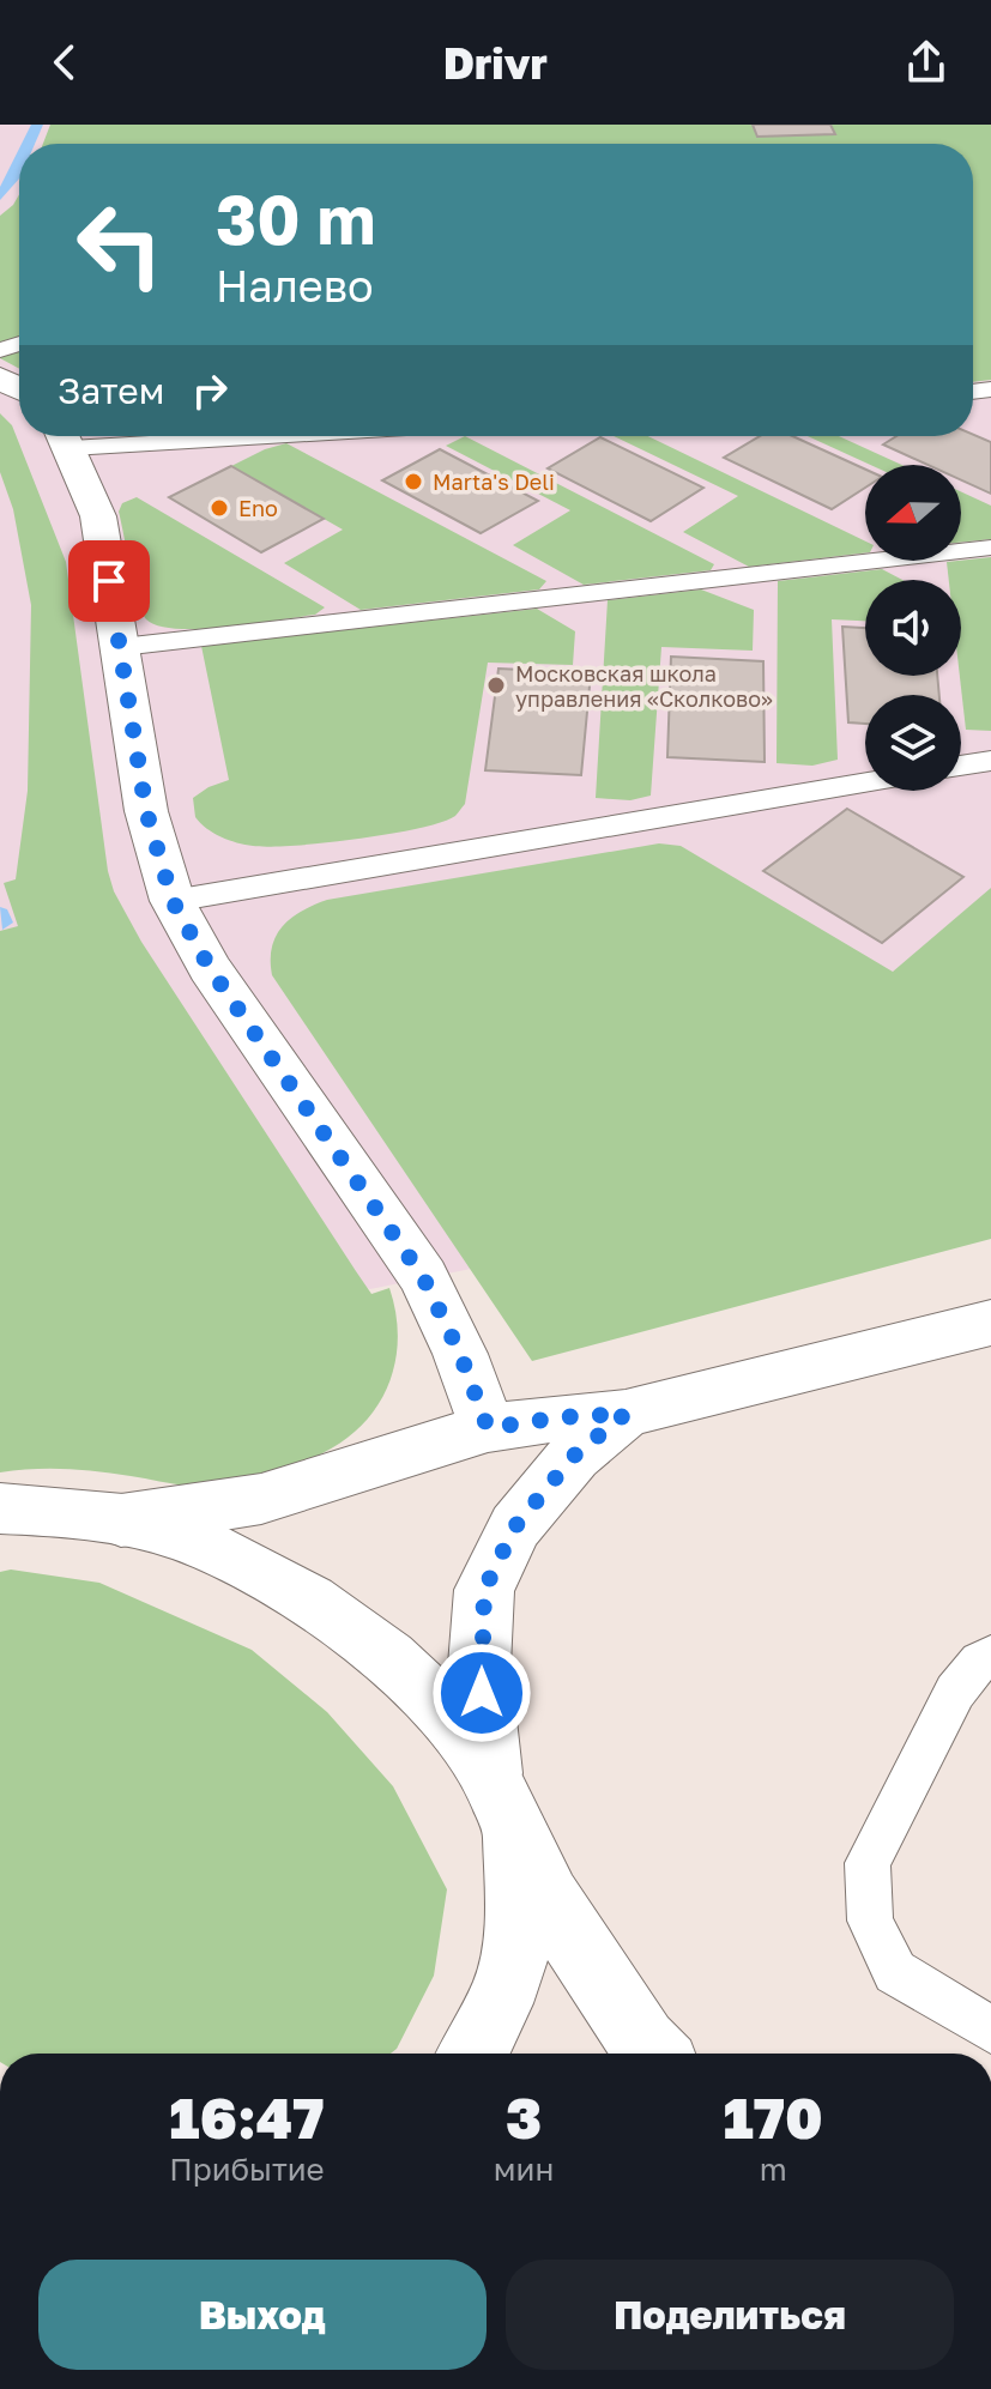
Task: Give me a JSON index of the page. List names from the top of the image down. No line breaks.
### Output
{"places":["Marta's Deli","Eno","Московская школа управления «Сколково»"],"north":"left","page":{"header":"Drivr","turn":["30 m","Налево"],"then":"Затем","eta":["16:47","Прибытие","3","мин","170","m"],"buttons":["Выход","Поделиться"]}}
